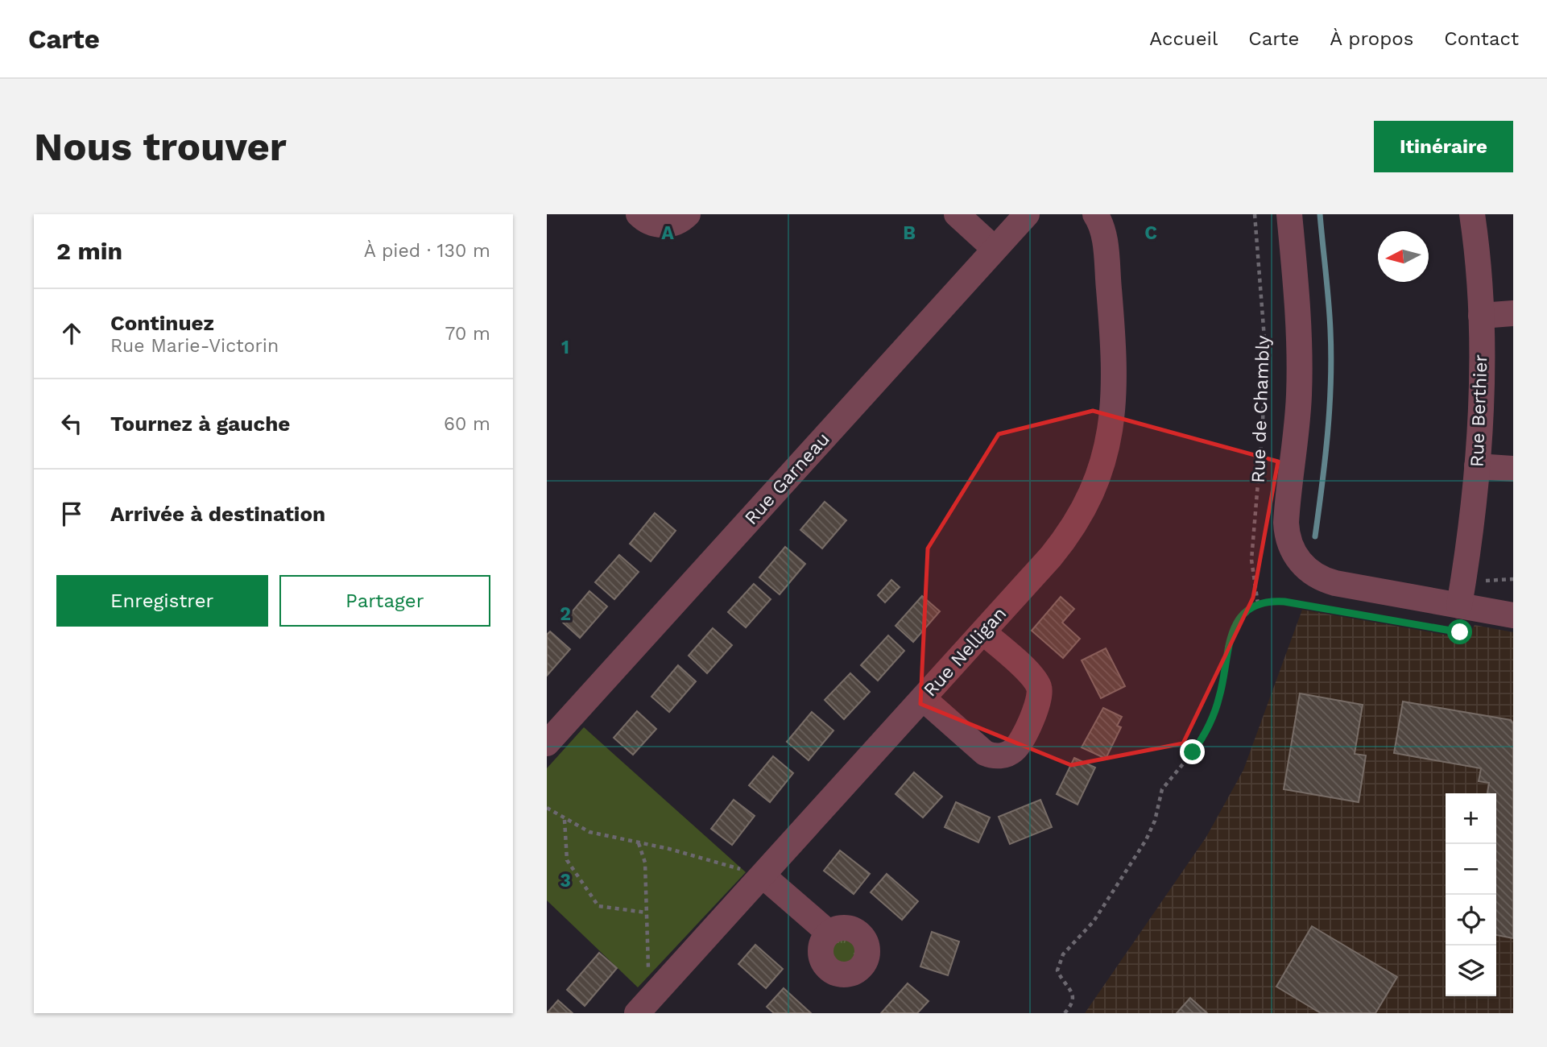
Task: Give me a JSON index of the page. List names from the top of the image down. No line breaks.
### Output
{"streets":{"street":["Rue de Chambly","Rue Berthier","Rue Garneau","Rue Nelligan"]},"crossings":[["Rue de Chambly","Rue Berthier"]],"north":"left","page":{"header":"Carte","nav":["Accueil","Carte","À propos","Contact"],"buttons":["Itinéraire",["Enregistrer","Partager"]],"title":"Nous trouver","heading":["2 min","À pied · 130 m"],"list":[["Continuez","Rue Marie-Victorin","70 m"],["Tournez à gauche","60 m"],"Arrivée à destination"],"map_buttons":["+","−"]},"grid":{"columns":["A","B","C"],"rows":["1","2","3"]}}
